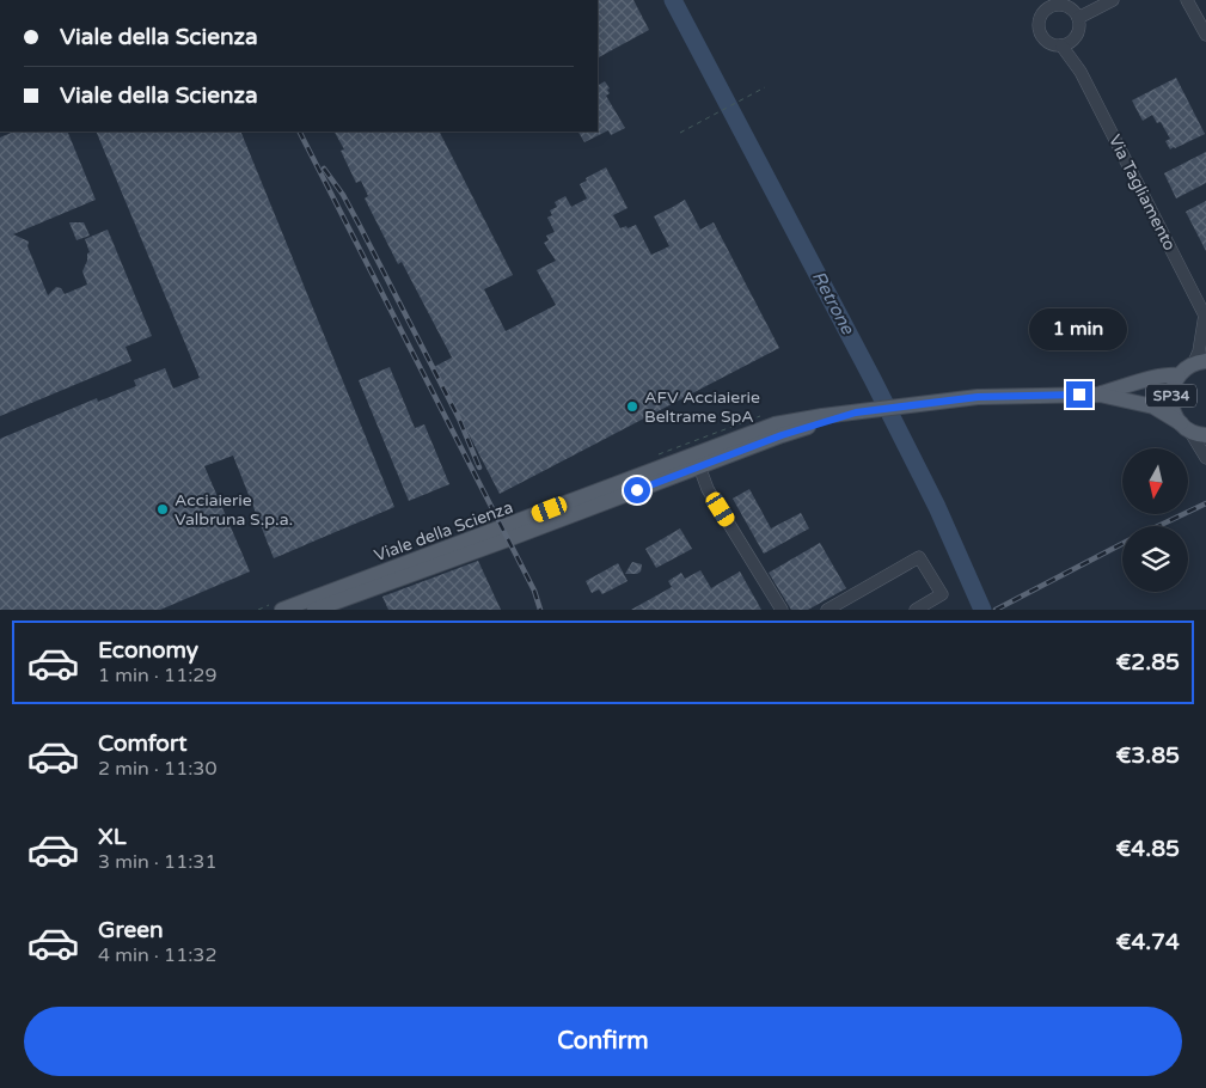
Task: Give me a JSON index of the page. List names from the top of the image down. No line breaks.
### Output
{"streets":{"main road":["SP34","Viale della Scienza"],"street":["Via Tagliamento"]},"crossings":[["Via Tagliamento","SP34"]],"water":["Retrone"],"places":["AFV Acciaierie Beltrame SpA","Acciaierie Valbruna S.p.a."],"north":"bottom","page":{"banner":["Viale della Scienza","Viale della Scienza"],"bubble":"1 min","list":[{"name":"Economy","note":"1 min · 11:29","value":"€2.85"},{"name":"Comfort","note":"2 min · 11:30","value":"€3.85"},{"name":"XL","note":"3 min · 11:31","value":"€4.85"},{"name":"Green","note":"4 min · 11:32","value":"€4.74"}],"buttons":"Confirm"}}
